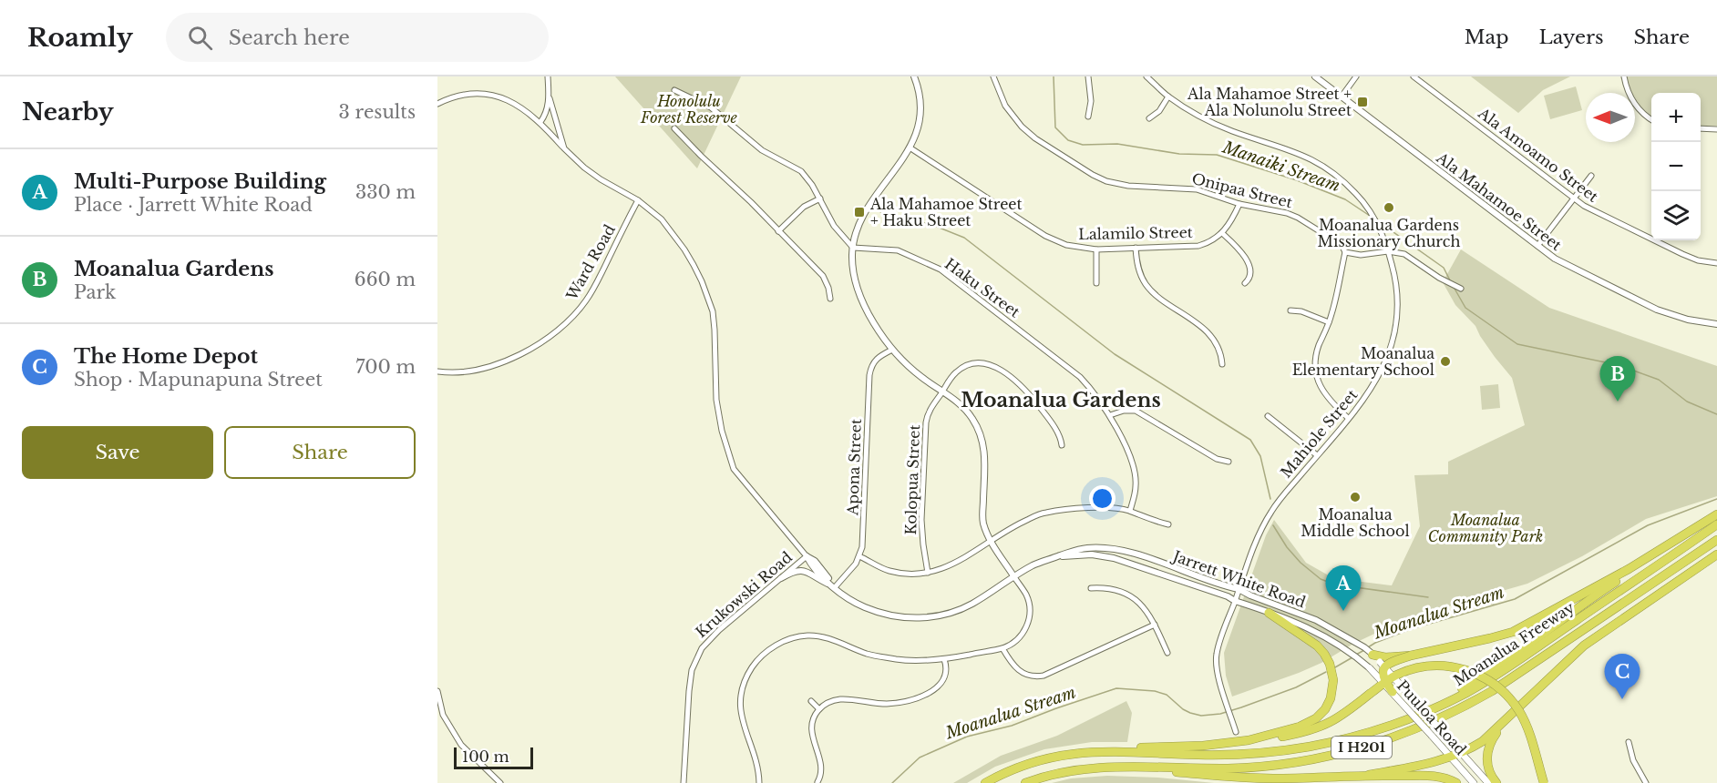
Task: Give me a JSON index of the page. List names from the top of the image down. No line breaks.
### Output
{"streets":{"highway":["Moanalua Freeway","I H201"],"main road":["Jarrett White Road","Puuloa Road"],"street":["Ala Amoamo Street","Onipaa Street","Ala Mahamoe Street","Lalamilo Street","Ward Road","Haku Street","Mahiole Street","Apona Street","Kolopua Street","Krukowski Road"]},"crossings":[["Onipaa Street","Lalamilo Street"],["Ward Road","Jarrett White Road"],["Mahiole Street","Jarrett White Road"],["Apona Street","Jarrett White Road"],["Jarrett White Road","Krukowski Road"],["Jarrett White Road","Puuloa Road"]],"districts":["Moanalua Gardens"],"water":["Manaiki Stream","Moanalua Stream"],"parks":["Honolulu Forest Reserve","Moanalua Community Park"],"places":{"transit":["Ala Mahamoe Street + Ala Nolunolu Street","Ala Mahamoe Street + Haku Street"],"other":["Moanalua Gardens Missionary Church","Moanalua Elementary School","Moanalua Middle School"]},"scale_bar":"100 m","north":"left","page":{"header":"Roamly","search":"Search here","nav":["Map","Layers","Share"],"heading":["Nearby","3 results"],"map_buttons":["+","−"],"list":[{"mark":"A","name":"Multi-Purpose Building","note":"Place · Jarrett White Road","value":"330 m"},{"mark":"B","name":"Moanalua Gardens","note":"Park","value":"660 m"},{"mark":"C","name":"The Home Depot","note":"Shop · Mapunapuna Street","value":"700 m"}],"pins":["B","A","C"],"buttons":["Save","Share"],"scale":"100 m"}}
